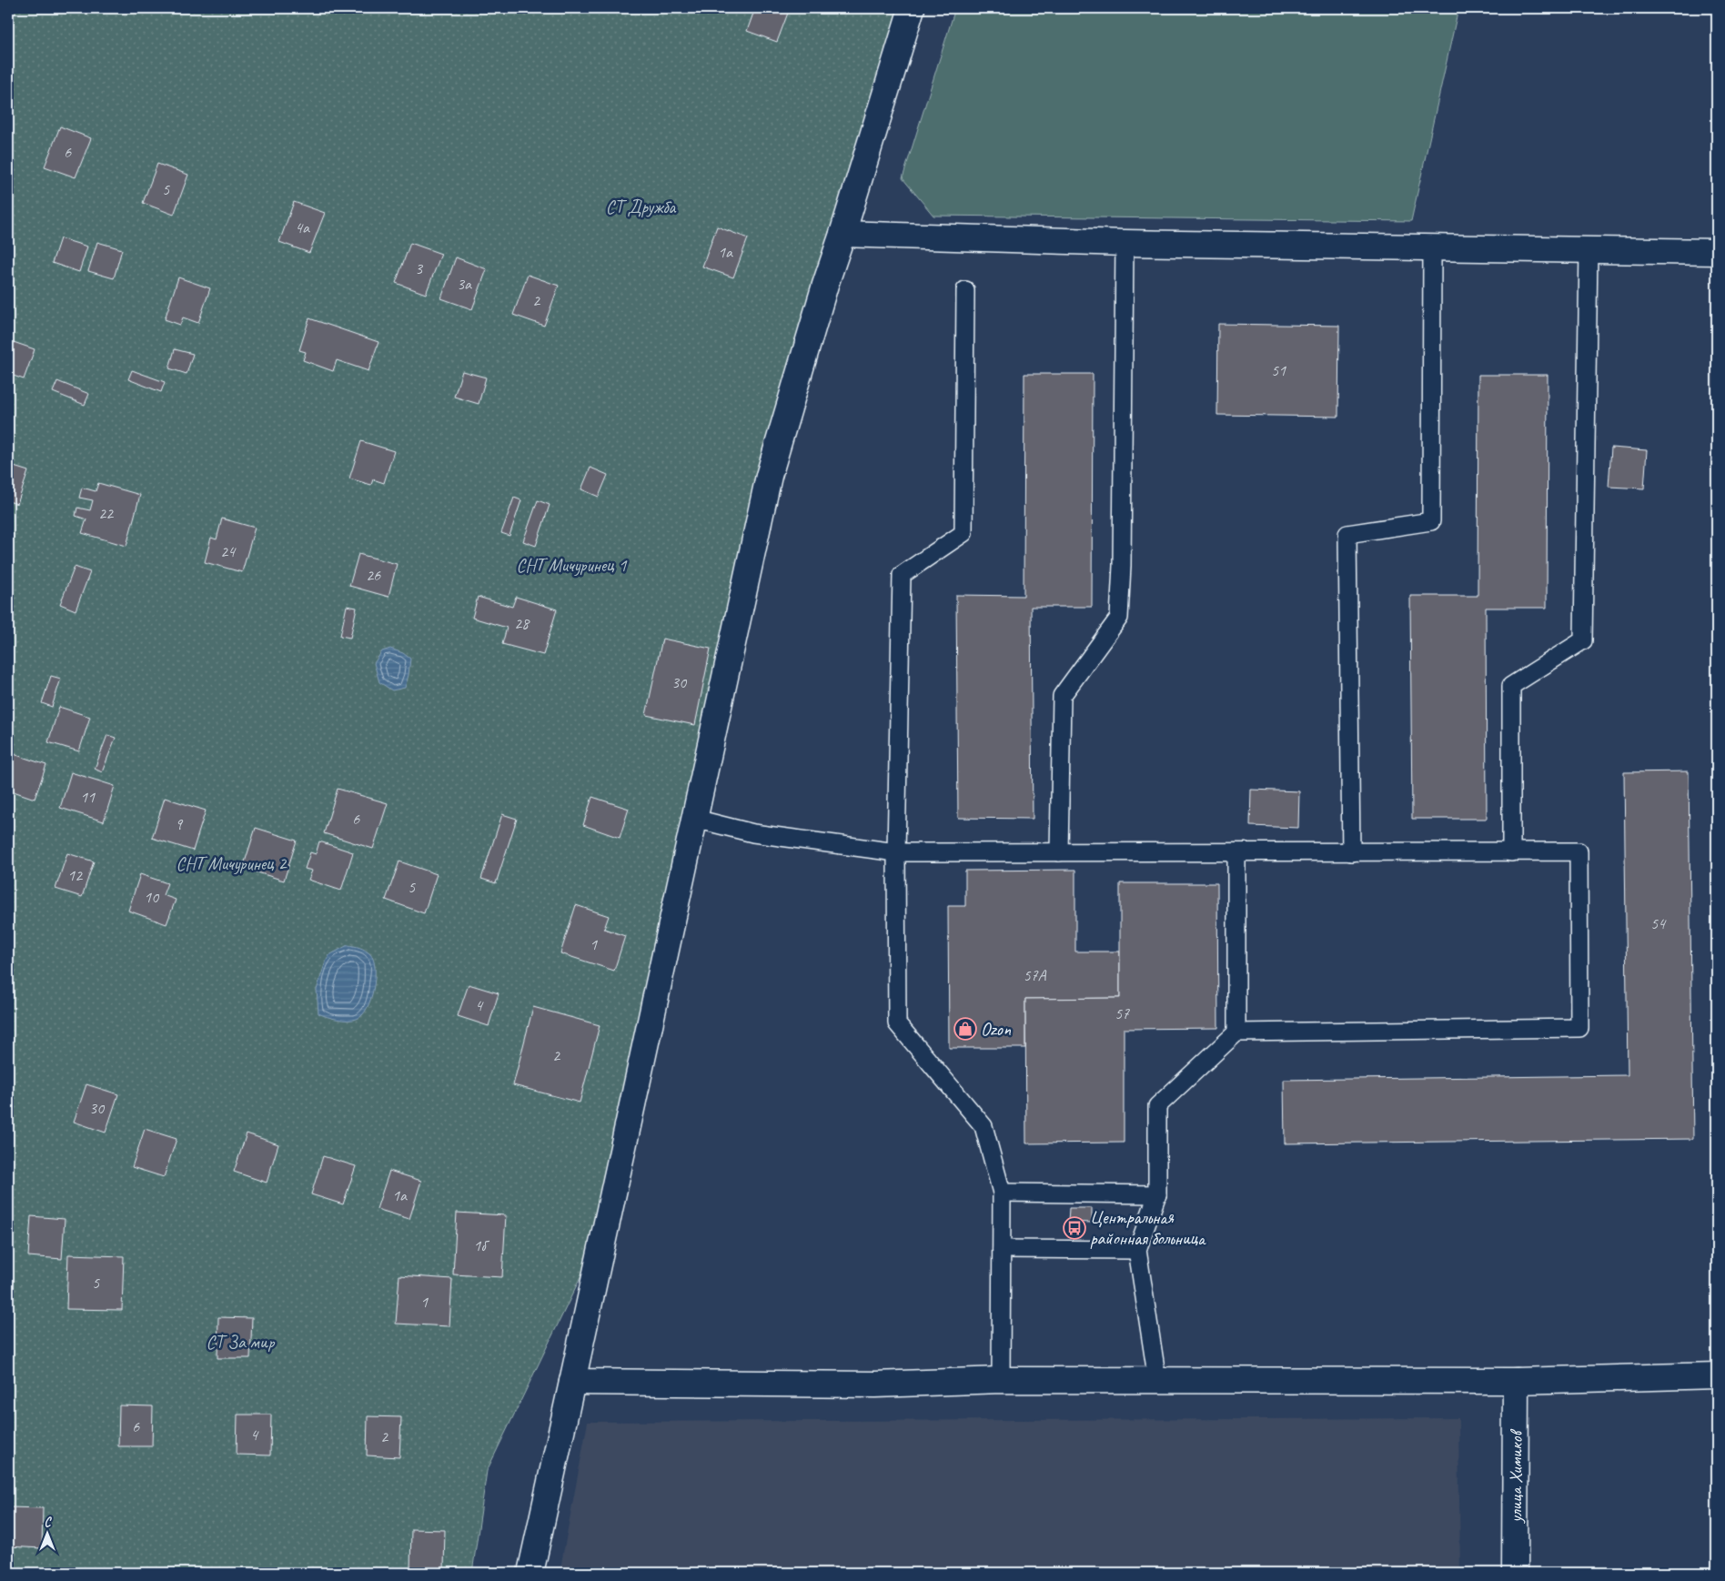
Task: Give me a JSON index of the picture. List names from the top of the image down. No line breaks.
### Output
{"streets":{"street":["улица Химиков"]},"parks":["СТ Дружба","СНТ Мичуринец 1","СНТ Мичуринец 2","СТ За мир"],"places":{"shop":["Ozon"],"bus stop":["Центральная районная больница"]},"house_numbers":["6","5","4а","1а","3","3а","2","51","22","24","26","28","30","11","6","9","12","5","10","54","1","57А","4","57","2","30","1а","1б","5","1","6","4","2"],"north":"top"}
